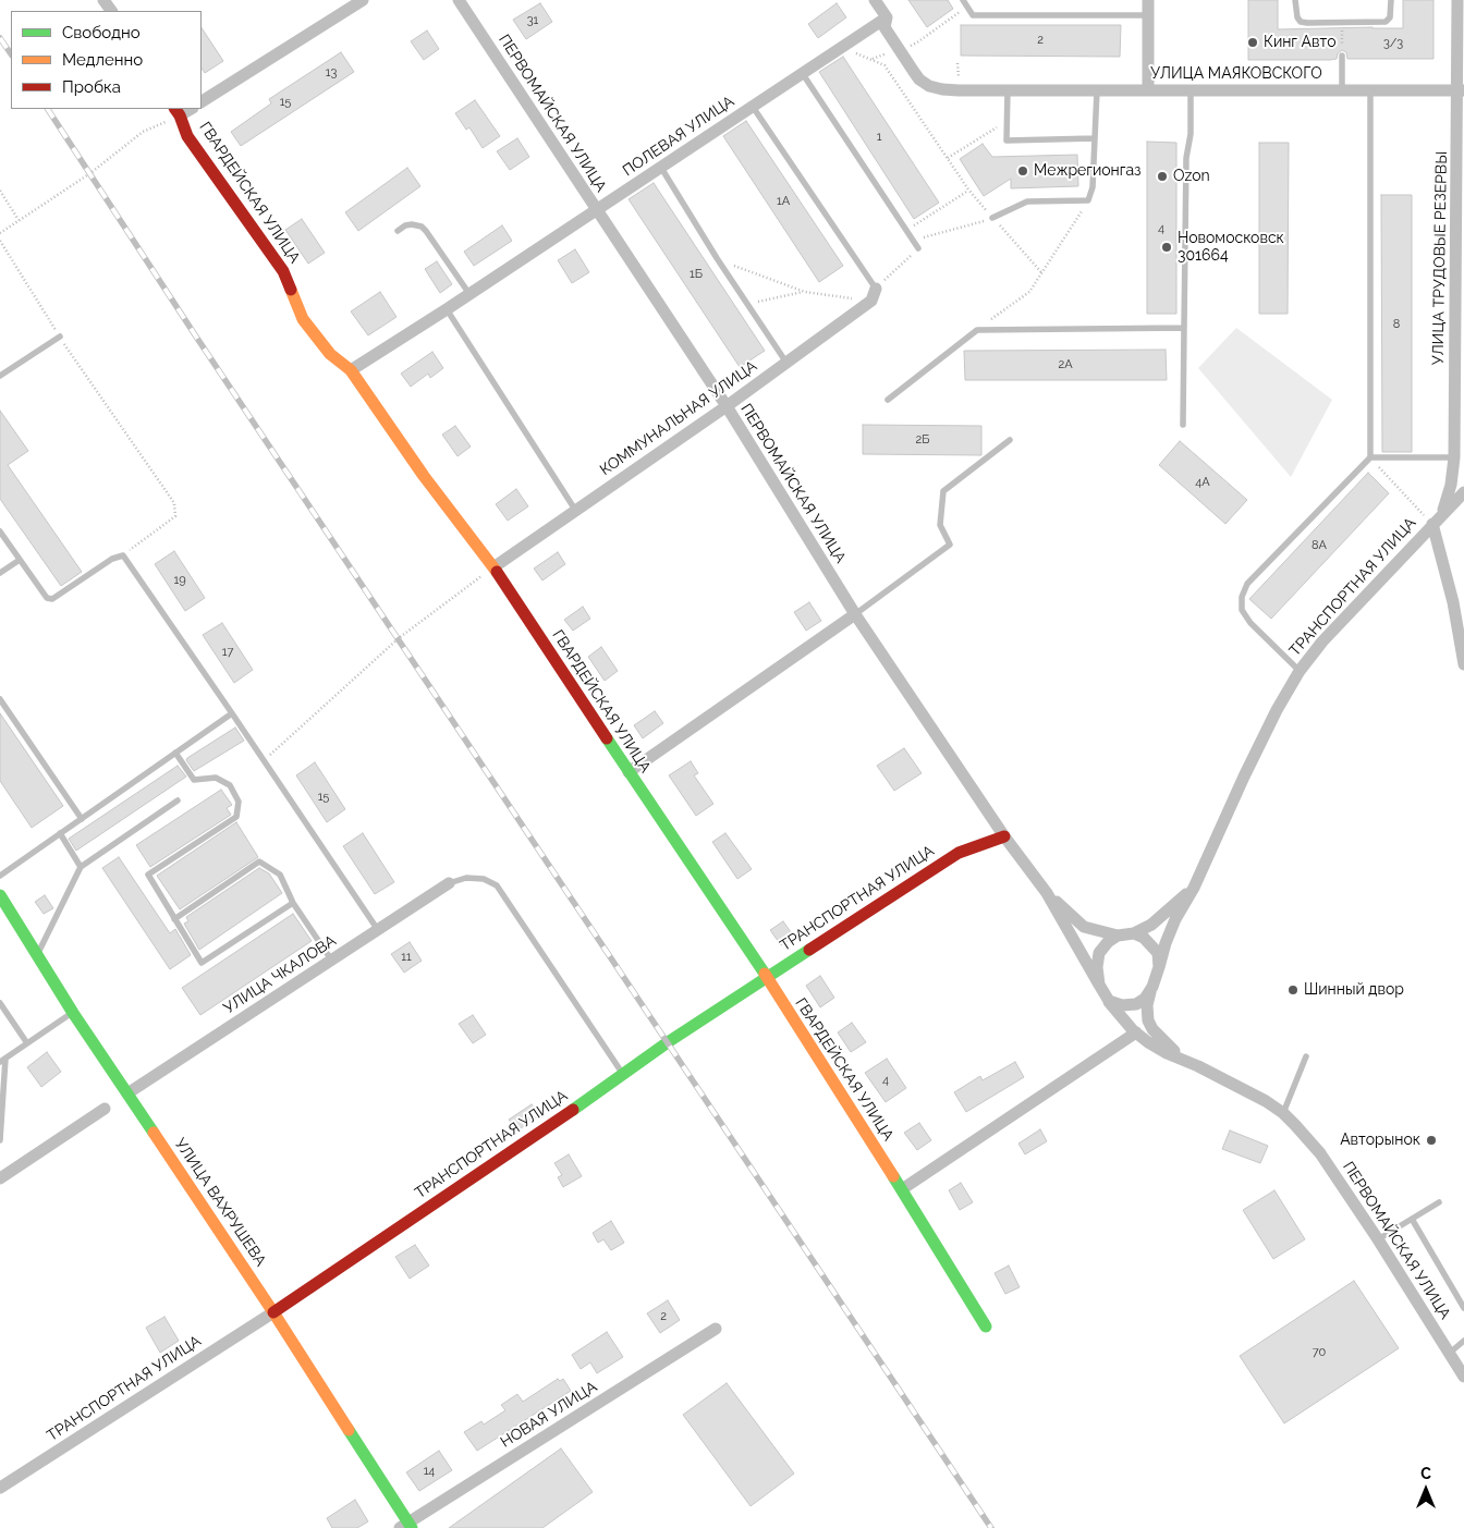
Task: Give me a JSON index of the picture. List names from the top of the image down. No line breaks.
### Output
{"streets":{"street":["УЛИЦА МАЯКОВСКОГО","ПЕРВОМАЙСКАЯ УЛИЦА","ПОЛЕВАЯ УЛИЦА","ГВАРДЕЙСКАЯ УЛИЦА","УЛИЦА ТРУДОВЫЕ РЕЗЕРВЫ","КОММУНАЛЬНАЯ УЛИЦА","ТРАНСПОРТНАЯ УЛИЦА","УЛИЦА ЧКАЛОВА","УЛИЦА ВАХРУШЕВА","НОВАЯ УЛИЦА"]},"crossings":[["УЛИЦА МАЯКОВСКОГО","ПОЛЕВАЯ УЛИЦА"],["УЛИЦА МАЯКОВСКОГО","УЛИЦА ТРУДОВЫЕ РЕЗЕРВЫ"],["ПЕРВОМАЙСКАЯ УЛИЦА","ПОЛЕВАЯ УЛИЦА"],["ПЕРВОМАЙСКАЯ УЛИЦА","КОММУНАЛЬНАЯ УЛИЦА"],["ПЕРВОМАЙСКАЯ УЛИЦА","ТРАНСПОРТНАЯ УЛИЦА"],["ПОЛЕВАЯ УЛИЦА","ГВАРДЕЙСКАЯ УЛИЦА"],["ГВАРДЕЙСКАЯ УЛИЦА","КОММУНАЛЬНАЯ УЛИЦА"],["ГВАРДЕЙСКАЯ УЛИЦА","ТРАНСПОРТНАЯ УЛИЦА"],["УЛИЦА ТРУДОВЫЕ РЕЗЕРВЫ","ТРАНСПОРТНАЯ УЛИЦА"],["ТРАНСПОРТНАЯ УЛИЦА","УЛИЦА ВАХРУШЕВА"],["УЛИЦА ЧКАЛОВА","УЛИЦА ВАХРУШЕВА"],["УЛИЦА ВАХРУШЕВА","НОВАЯ УЛИЦА"]],"places":["Кинг Авто","Межрегионгаз","Ozon","Новомосковск 301664","Шинный двор","Авторынок"],"house_numbers":["31","2","3/3","13","15","1","1А","4","1Б","8","2А","2Б","4А","8А","19","17","15","11","4","2","70","14"],"legend":["Свободно","Медленно","Пробка"],"north":"top"}
